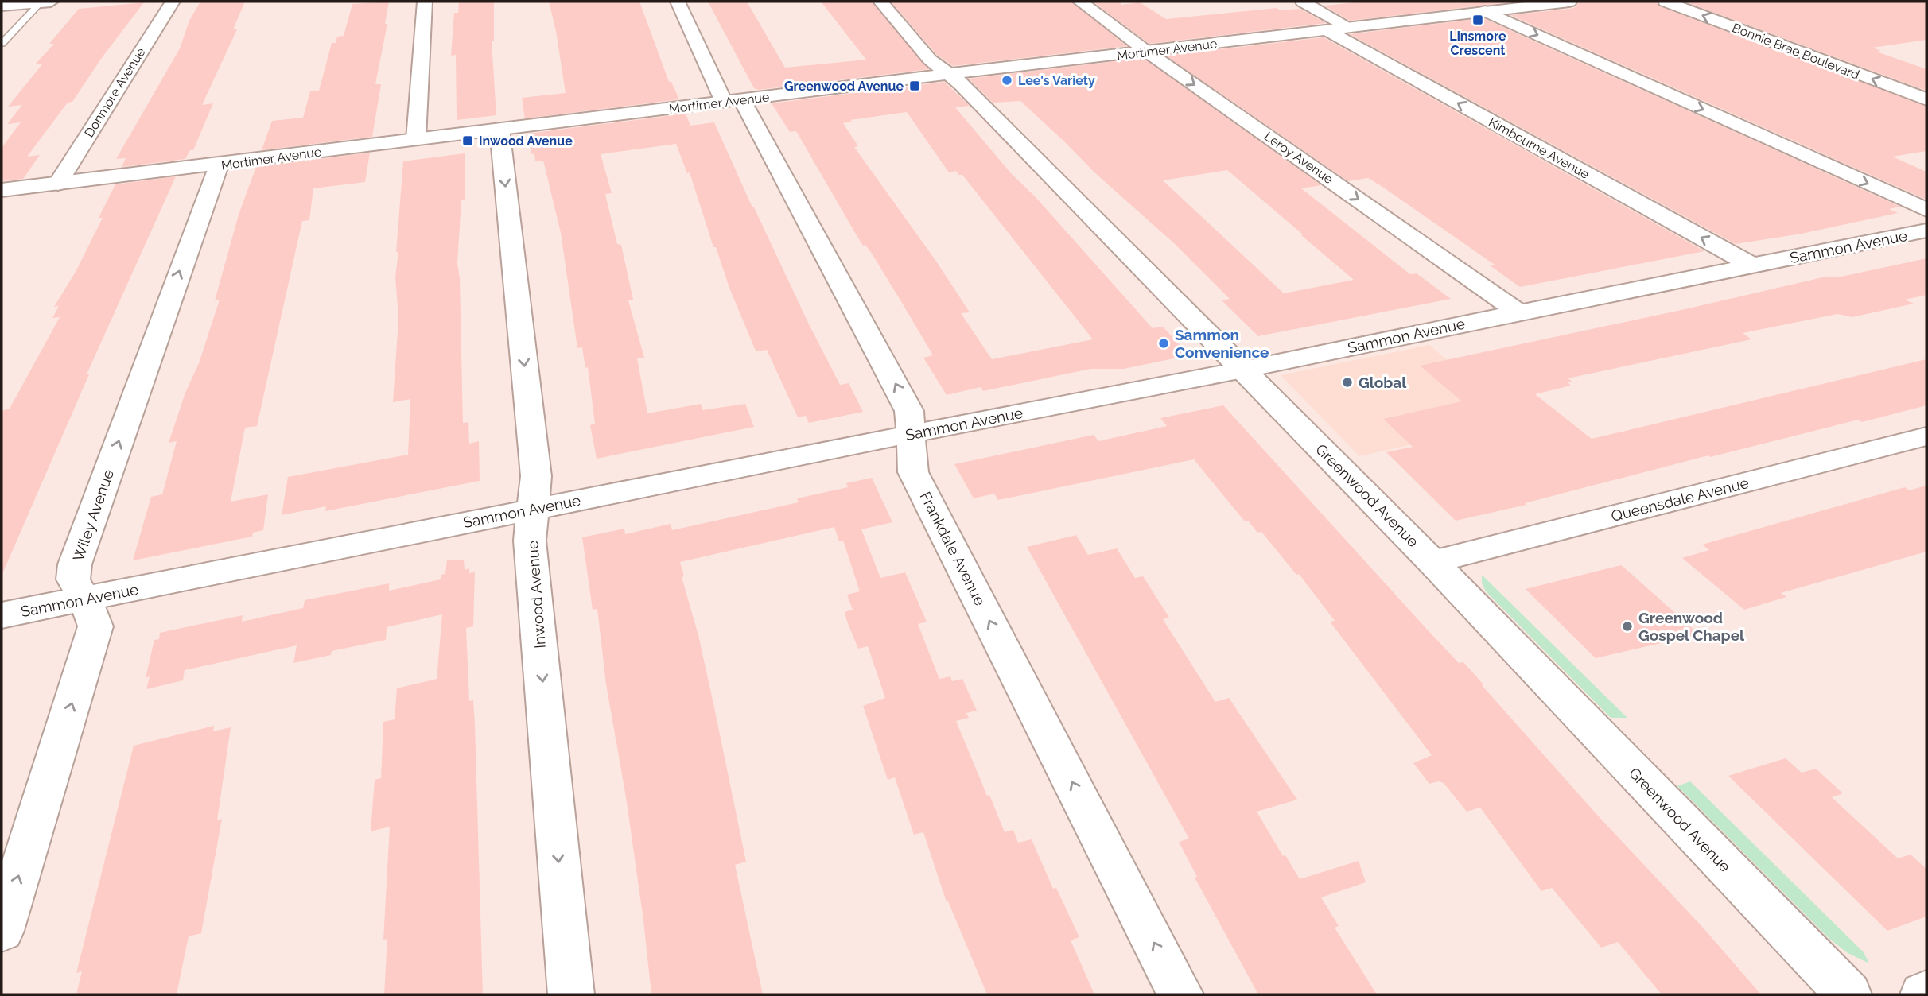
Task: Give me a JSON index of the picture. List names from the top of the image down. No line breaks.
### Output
{"streets":{"street":["Mortimer Avenue","Bonnie Brae Boulevard","Donmore Avenue","Kimbourne Avenue","Leroy Avenue","Sammon Avenue","Greenwood Avenue","Queensdale Avenue","Wiley Avenue","Frankdale Avenue","Inwood Avenue"]},"crossings":[["Mortimer Avenue","Donmore Avenue"],["Mortimer Avenue","Kimbourne Avenue"],["Mortimer Avenue","Leroy Avenue"],["Mortimer Avenue","Greenwood Avenue"],["Mortimer Avenue","Wiley Avenue"],["Mortimer Avenue","Frankdale Avenue"],["Mortimer Avenue","Inwood Avenue"],["Kimbourne Avenue","Sammon Avenue"],["Leroy Avenue","Sammon Avenue"],["Sammon Avenue","Greenwood Avenue"],["Sammon Avenue","Wiley Avenue"],["Sammon Avenue","Frankdale Avenue"],["Sammon Avenue","Inwood Avenue"],["Greenwood Avenue","Queensdale Avenue"]],"one_way":["Wiley Avenue","Frankdale Avenue","Inwood Avenue"],"places":{"transit":["Linsmore Crescent","Greenwood Avenue","Inwood Avenue"],"other":["Lee's Variety","Sammon Convenience","Global","Greenwood Gospel Chapel"]}}
